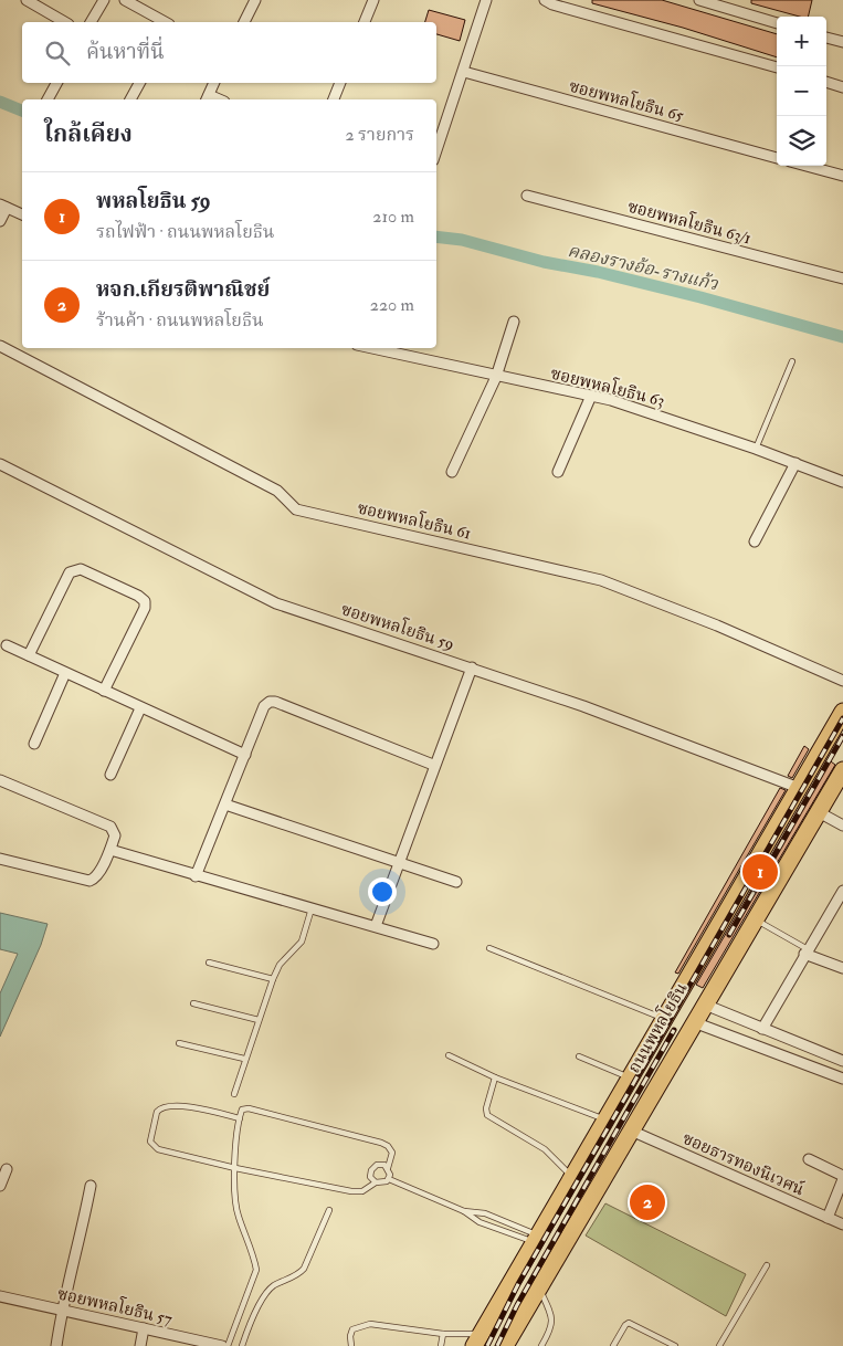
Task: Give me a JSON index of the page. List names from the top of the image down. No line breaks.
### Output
{"streets":{"main road":["ถนนพหลโยธิน"],"street":["ซอยพหลโยธิน 65","ซอยพหลโยธิน 63/1","ซอยพหลโยธิน 63","ซอยพหลโยธิน 61","ซอยพหลโยธิน 59","ซอยธารทองนิเวศน์","ซอยพหลโยธิน 57"]},"crossings":[["ซอยพหลโยธิน 59","ถนนพหลโยธิน"],["ถนนพหลโยธิน","ซอยธารทองนิเวศน์"]],"water":["คลองรางอ้อ-รางแก้ว"],"page":{"map_buttons":["+","−"],"search":"ค้นหาที่นี่","heading":["ใกล้เคียง","2 รายการ"],"list":[{"mark":"1","name":"พหลโยธิน 59","note":"รถไฟฟ้า · ถนนพหลโยธิน","value":"210 m"},{"mark":"2","name":"หจก.เกียรติพาณิชย์","note":"ร้านค้า · ถนนพหลโยธิน","value":"220 m"}],"pins":["1","2"]}}
